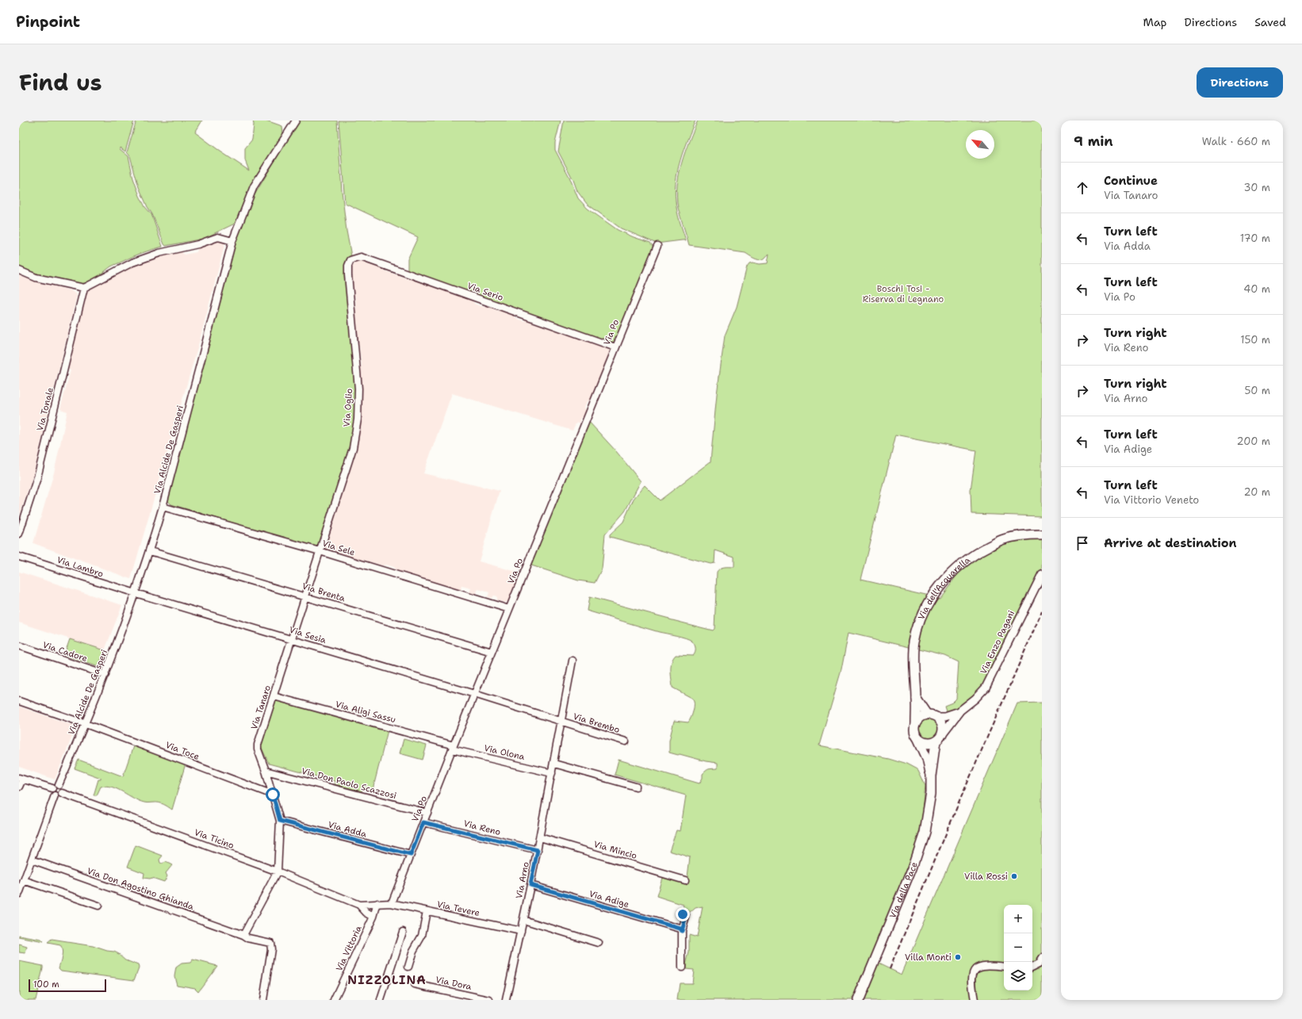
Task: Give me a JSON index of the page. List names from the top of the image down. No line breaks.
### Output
{"streets":{"main road":["Via dell'Acquarella","Via della Pace"],"street":["Via Serio","Via Po","Via Oglio","Via Tonale","Via Alcide De Gasperi","Via Sele","Via Lambro","Via Brenta","Via Sesia","Via Enzo Pagani","Via Cadore","Via Tanaro","Via Aligi Sassu","Via Brembo","Via Toce","Via Olona","Via Don Paolo Scazzosi","Via Reno","Via Adda","Via Ticino","Via Mincio","Via Arno","Via Don Agostino Ghianda","Via Adige","Via Tevere","Via Vittoria","Via Dora"]},"crossings":[["Via Serio","Via Po"],["Via Serio","Via Oglio"],["Via Po","Via Sele"],["Via Po","Via Brenta"],["Via Po","Via Sesia"],["Via Po","Via Aligi Sassu"],["Via Po","Via Olona"],["Via Po","Via Don Paolo Scazzosi"],["Via Po","Via Reno"],["Via Po","Via Adda"],["Via Po","Via Tevere"],["Via Oglio","Via Sele"],["Via Oglio","Via Tanaro"],["Via Alcide De Gasperi","Via Sele"],["Via Alcide De Gasperi","Via Lambro"],["Via Alcide De Gasperi","Via Brenta"],["Via Alcide De Gasperi","Via Sesia"],["Via Alcide De Gasperi","Via Cadore"],["Via Alcide De Gasperi","Via Toce"],["Via Alcide De Gasperi","Via Ticino"],["Via Sele","Via Tanaro"],["Via Lambro","Via Sesia"],["Via dell'Acquarella","Via Enzo Pagani"],["Via dell'Acquarella","Via della Pace"],["Via Brenta","Via Tanaro"],["Via Sesia","Via Tanaro"],["Via Sesia","Via Brembo"],["Via Sesia","Via Arno"],["Via Enzo Pagani","Via della Pace"],["Via Tanaro","Via Aligi Sassu"],["Via Tanaro","Via Toce"],["Via Tanaro","Via Don Paolo Scazzosi"],["Via Tanaro","Via Adda"],["Via Tanaro","Via Ticino"],["Via Aligi Sassu","Via Olona"],["Via Brembo","Via Arno"],["Via Olona","Via Arno"],["Via Reno","Via Arno"],["Via Ticino","Via Tevere"],["Via Mincio","Via Arno"],["Via Arno","Via Adige"],["Via Arno","Via Tevere"],["Via Tevere","Via Vittoria"]],"districts":["NIZZOLINA"],"parks":["Boschi Tosi - Riserva di Legnano"],"places":["Villa Rossi","Villa Monti"],"scale_bar":"100 m","north":"top left","page":{"header":"Pinpoint","nav":["Map","Directions","Saved"],"title":"Find us","buttons":"Directions","heading":["9 min","Walk · 660 m"],"list":[["Continue","Via Tanaro","30 m"],["Turn left","Via Adda","170 m"],["Turn left","Via Po","40 m"],["Turn right","Via Reno","150 m"],["Turn right","Via Arno","50 m"],["Turn left","Via Adige","200 m"],["Turn left","Via Vittorio Veneto","20 m"],"Arrive at destination"],"map_buttons":["+","−"],"scale":"100 m"}}
